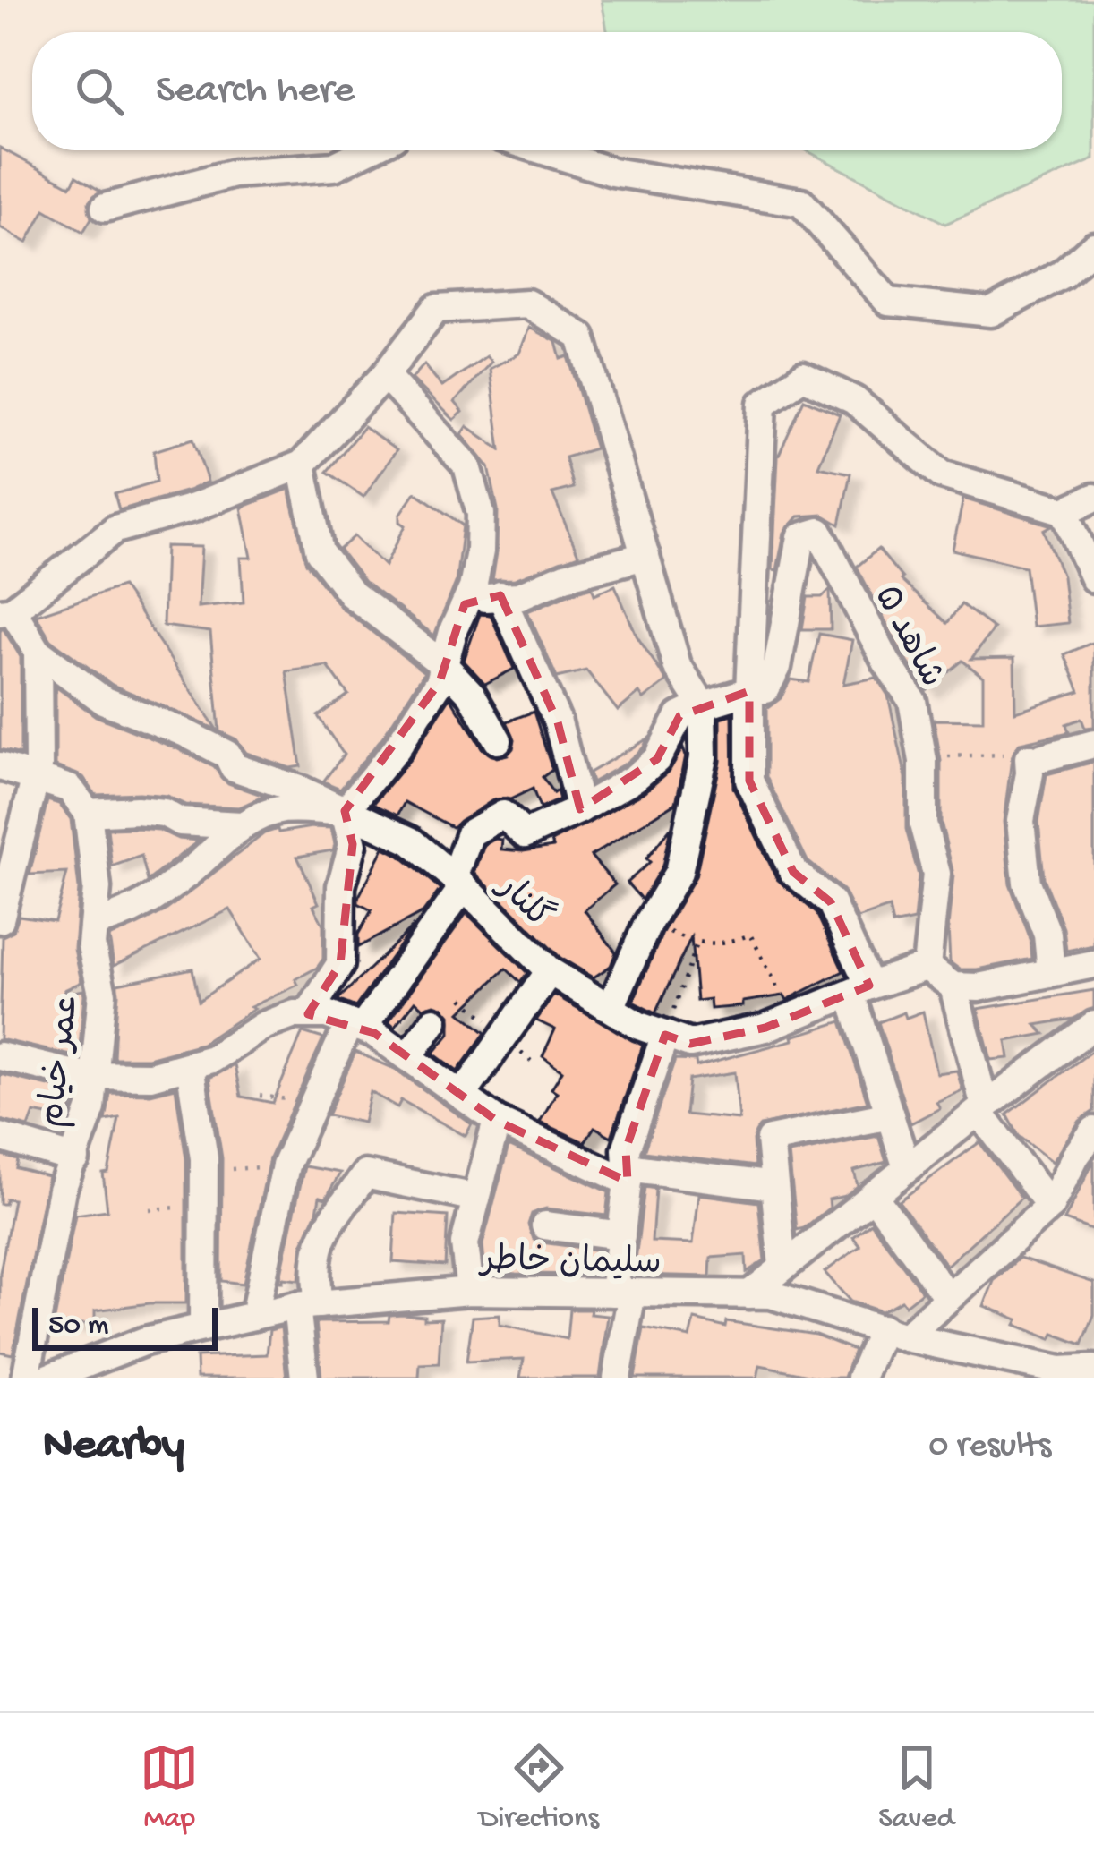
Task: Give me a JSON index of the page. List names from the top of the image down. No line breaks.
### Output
{"streets":{"street":["شاهد ۵","گلنار","عمر خیام","سلیمان خاطر"]},"scale_bar":"50 m","page":{"search":"Search here","scale":"50 m","heading":["Nearby","0 results"],"nav":["Map","Directions","Saved"]}}
